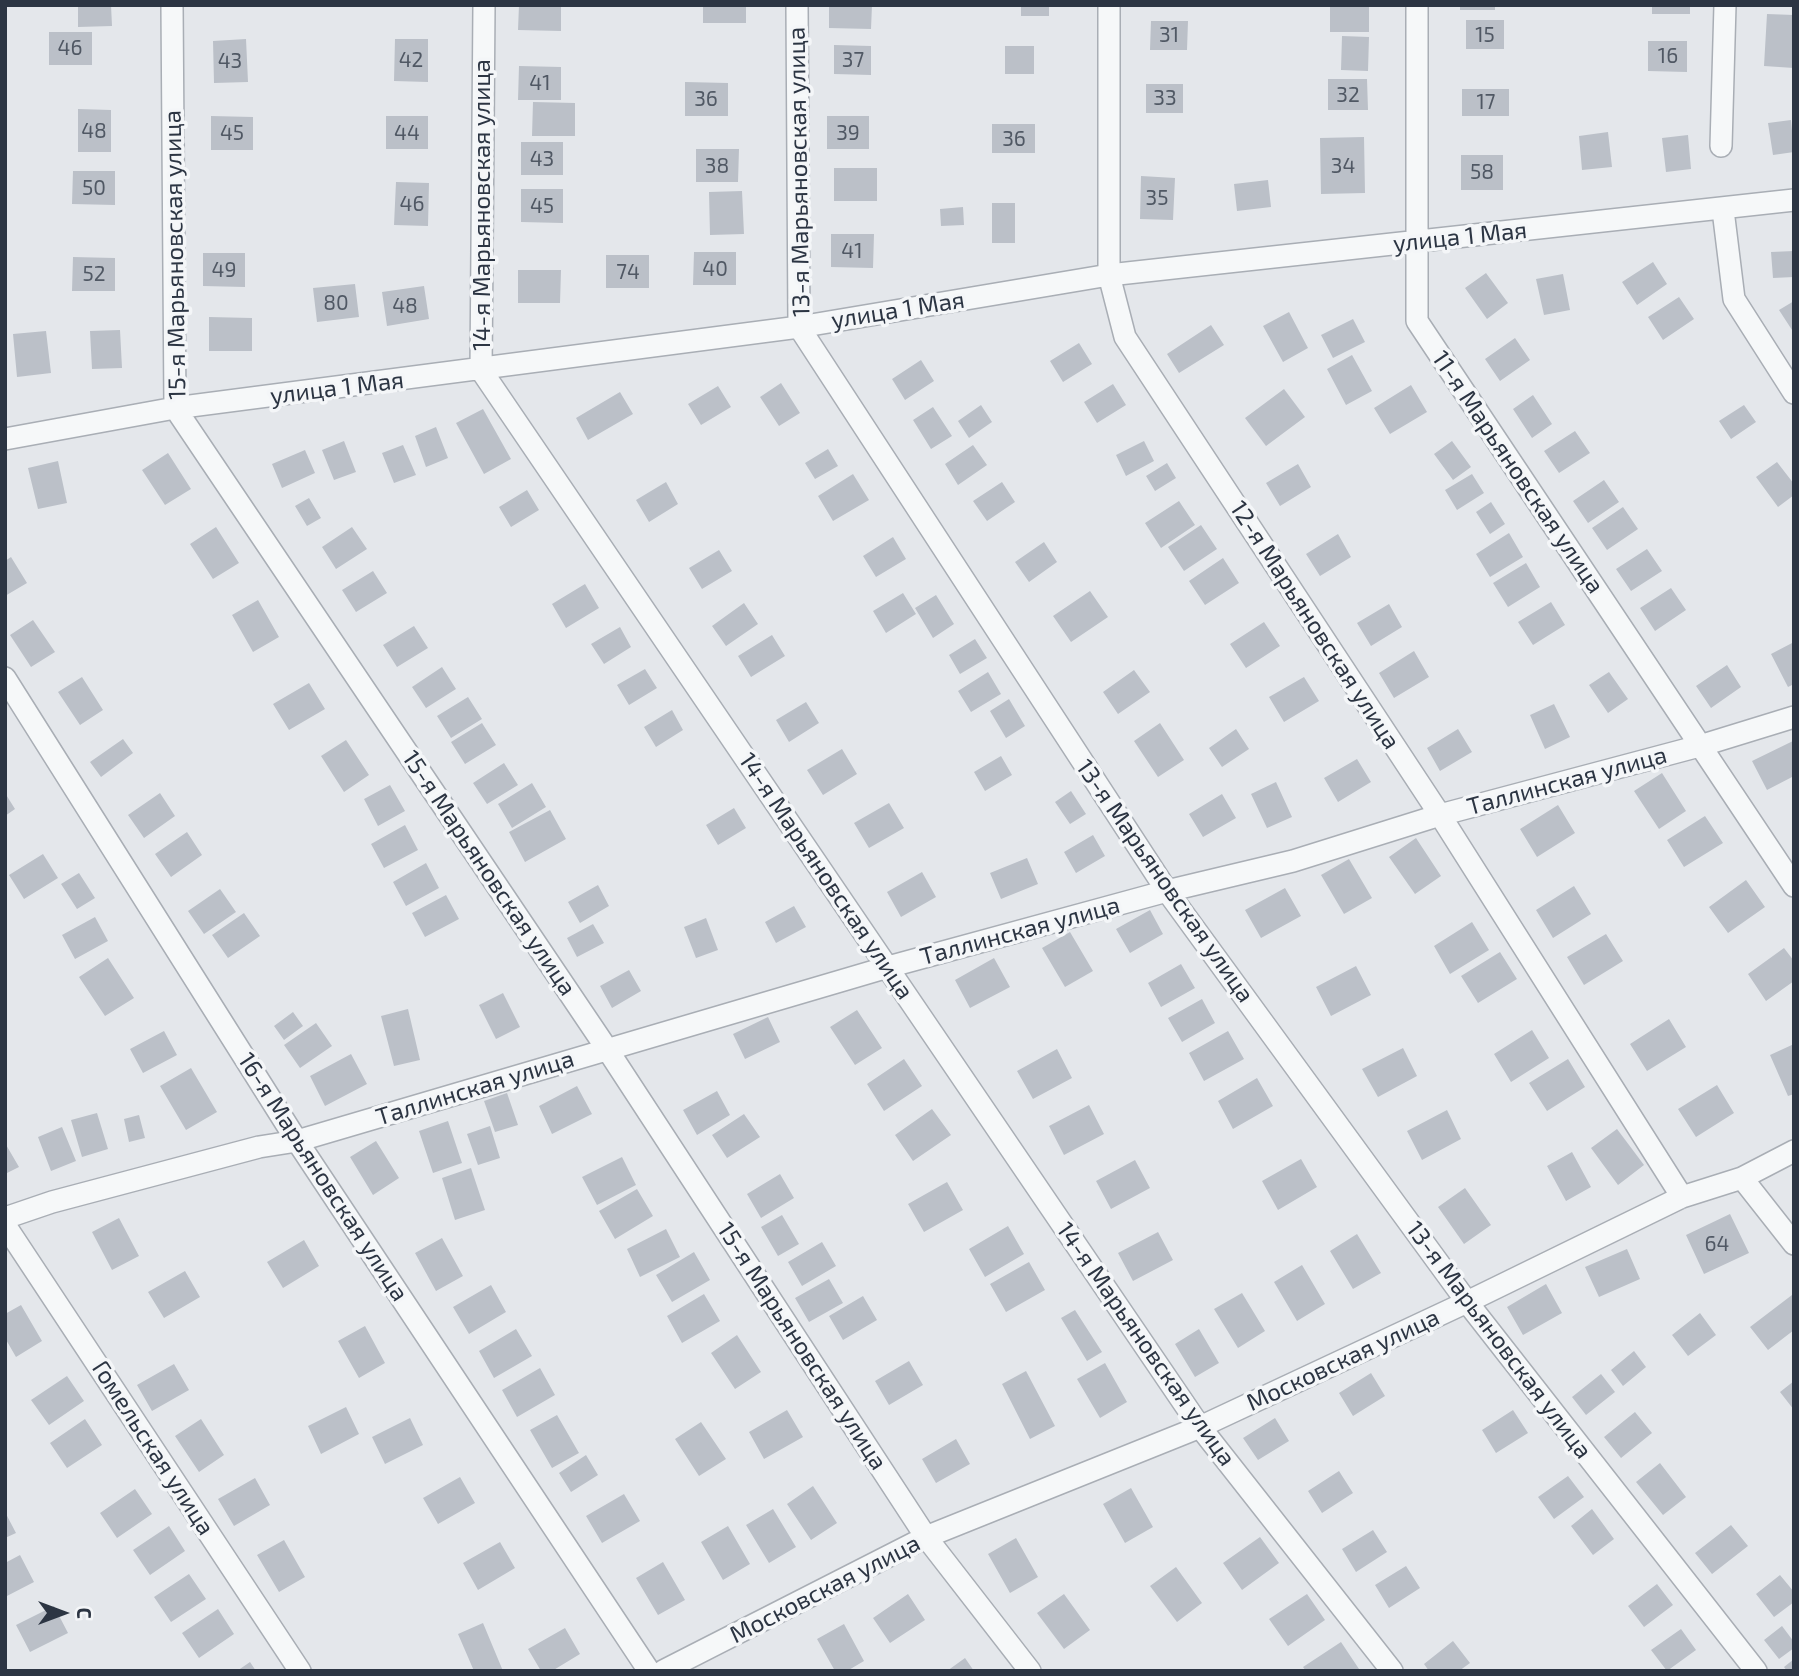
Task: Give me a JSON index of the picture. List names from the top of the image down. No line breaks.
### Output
{"streets":{"street":["13-я Марьяновская улица","14-я Марьяновская улица","улица 1 Мая","15-я Марьяновская улица","11-я Марьяновская улица","12-я Марьяновская улица","Таллинская улица","16-я Марьяновская улица","Московская улица","Гомельская улица"]},"crossings":[["13-я Марьяновская улица","улица 1 Мая"],["13-я Марьяновская улица","Таллинская улица"],["13-я Марьяновская улица","Московская улица"],["14-я Марьяновская улица","улица 1 Мая"],["14-я Марьяновская улица","Таллинская улица"],["14-я Марьяновская улица","Московская улица"],["улица 1 Мая","15-я Марьяновская улица"],["улица 1 Мая","11-я Марьяновская улица"],["улица 1 Мая","12-я Марьяновская улица"],["15-я Марьяновская улица","Таллинская улица"],["15-я Марьяновская улица","Московская улица"],["11-я Марьяновская улица","Таллинская улица"],["12-я Марьяновская улица","Таллинская улица"],["12-я Марьяновская улица","Московская улица"],["Таллинская улица","16-я Марьяновская улица"]],"house_numbers":["31","15","46","16","42","37","43","41","32","33","36","17","48","45","44","39","36","43","38","34","58","50","35","46","45","41","40","49","74","52","80","48","64"],"north":"right"}
